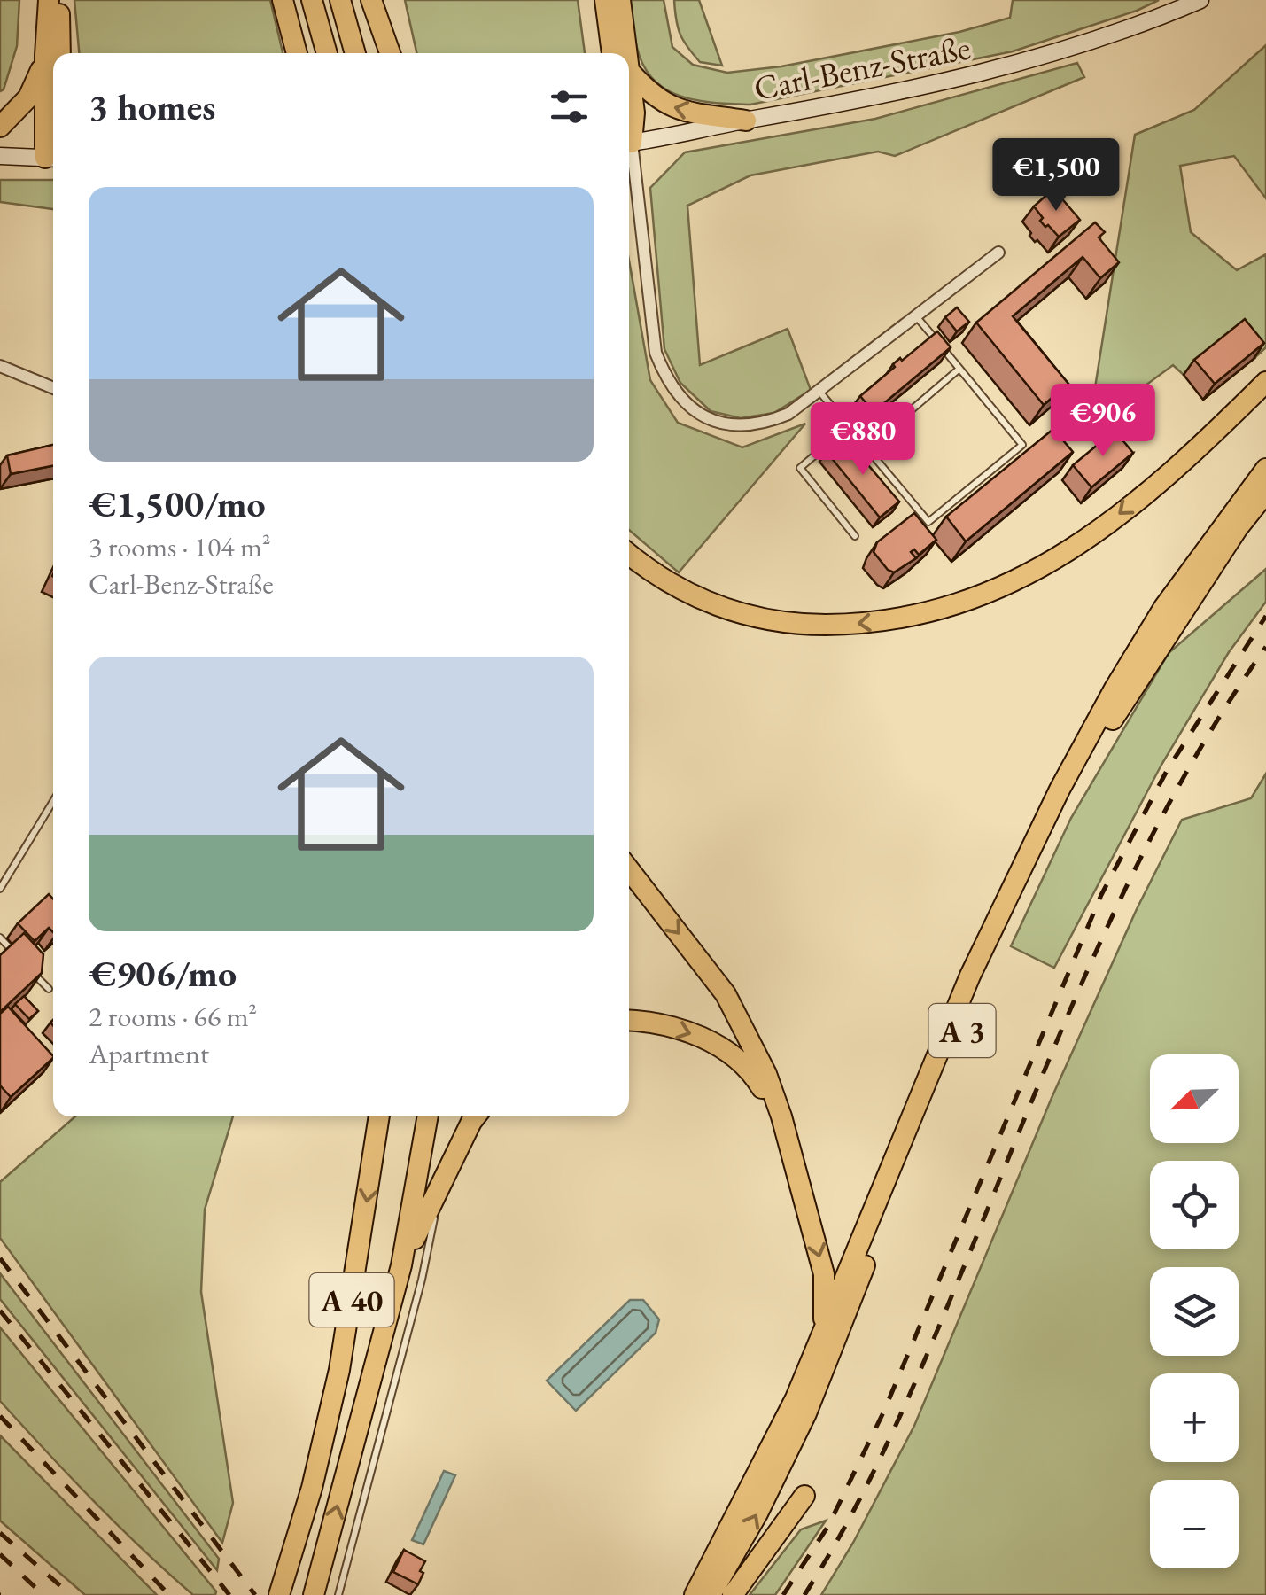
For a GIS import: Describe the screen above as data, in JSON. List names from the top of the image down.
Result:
{
  "streets": {
    "highway": ["A 3", "A 40"],
    "main road": ["Carl-Benz-Straße"]
  },
  "north": "bottom left",
  "page": {
    "heading": "3 homes",
    "price": ["€1,500", "€906", "€880"],
    "list": [
      {
        "name": "€1,500/mo",
        "note": "3 rooms · 104 m² · Carl-Benz-Straße"
      },
      {
        "name": "€906/mo",
        "note": "2 rooms · 66 m² · Apartment"
      }
    ],
    "map_buttons": ["+", "−"]
  }
}
